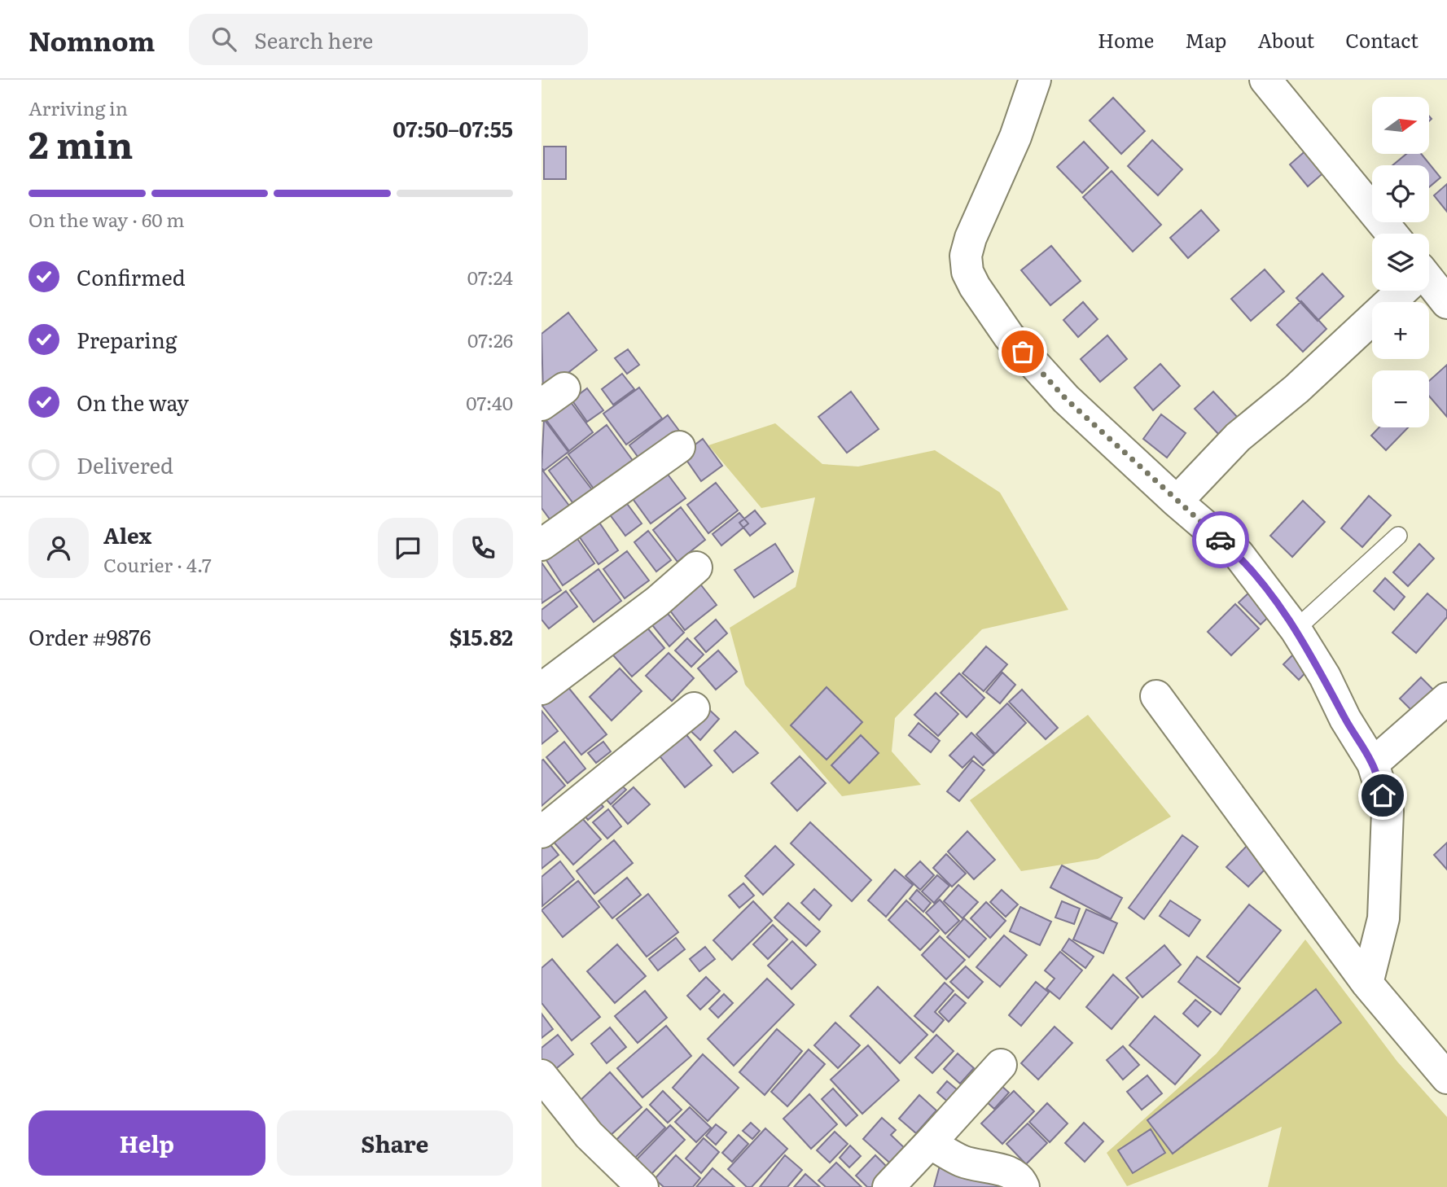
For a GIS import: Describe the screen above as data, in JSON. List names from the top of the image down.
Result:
{
  "north": "right",
  "page": {
    "header": "Nomnom",
    "search": "Search here",
    "nav": [
      "Home",
      "Map",
      "About",
      "Contact"
    ],
    "heading": ["2 min", "Arriving in", "07:50–07:55"],
    "panel": [
      "Alex",
      "Courier · 4.7",
      "Order #9876",
      "$15.82"
    ],
    "map_buttons": ["+", "−"],
    "bar": "On the way · 60 m",
    "list": [
      ["Confirmed", "07:24"],
      ["Preparing", "07:26"],
      ["On the way", "07:40"],
      "Delivered"
    ],
    "buttons": ["Help", "Share"]
  }
}
